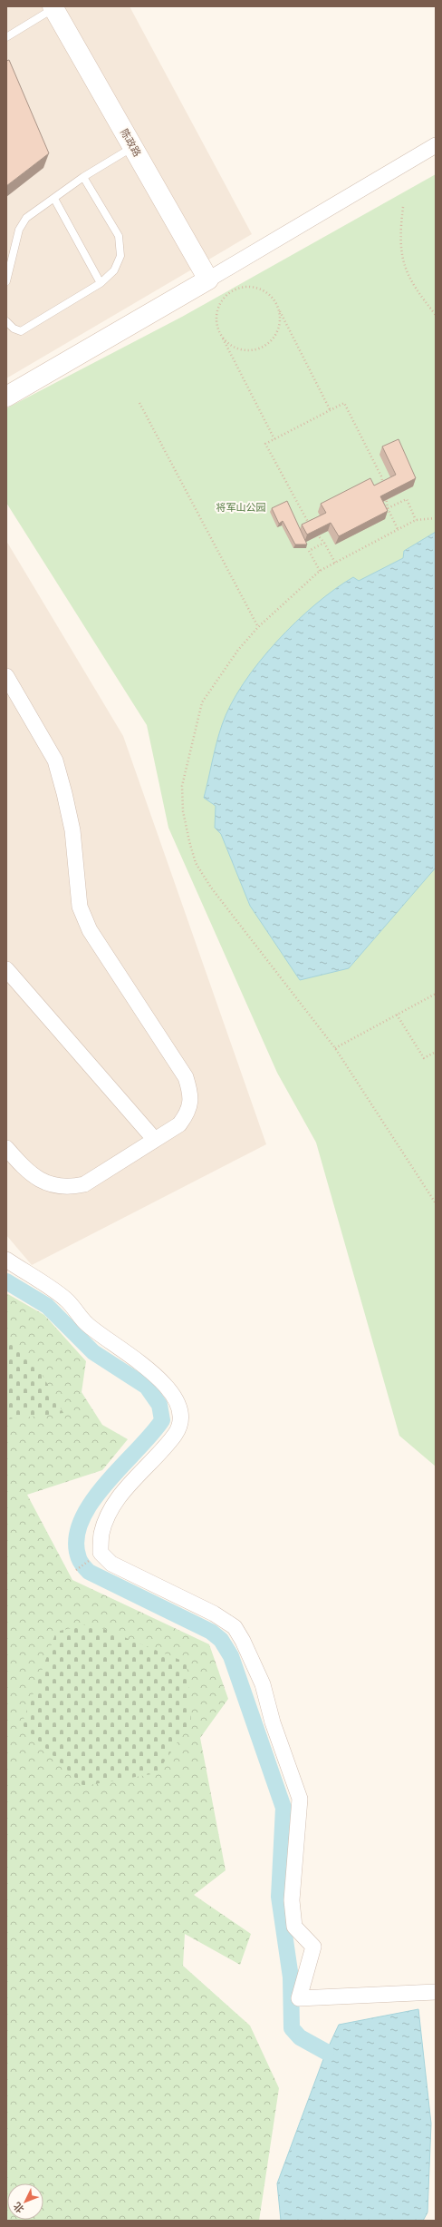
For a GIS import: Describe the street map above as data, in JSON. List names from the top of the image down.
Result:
{
  "streets": {
    "street": ["陈政路"]
  },
  "parks": ["将军山公园"],
  "north": "bottom left"
}
